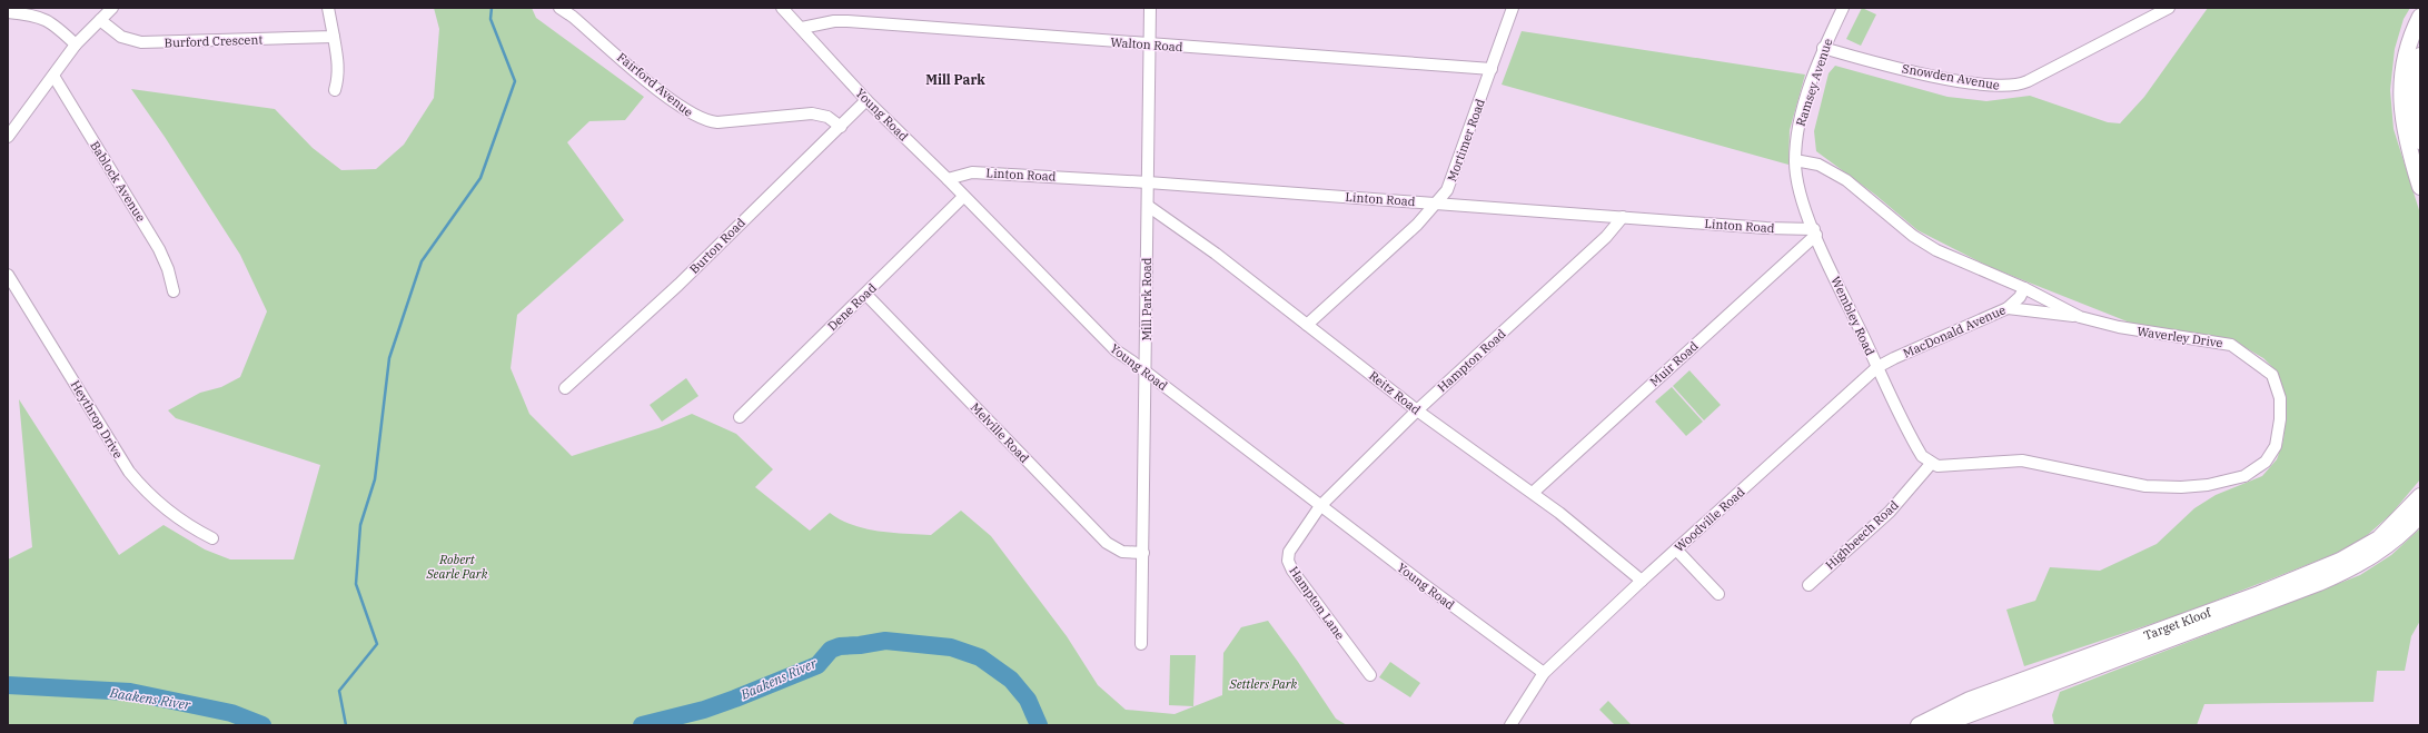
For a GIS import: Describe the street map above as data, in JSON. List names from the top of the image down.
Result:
{
  "streets": {
    "main road": ["Target Kloof"],
    "street": [
      "Burford Crescent",
      "Walton Road",
      "Snowden Avenue",
      "Ramsey Avenue",
      "Fairford Avenue",
      "Young Road",
      "Mortimer Road",
      "Linton Road",
      "Bablock Avenue",
      "Burton Road",
      "Mill Park Road",
      "Dene Road",
      "Wembley Road",
      "MacDonald Avenue",
      "Waverley Drive",
      "Hampton Road",
      "Muir Road",
      "Reitz Road",
      "Heythrop Drive",
      "Melville Road",
      "Woodville Road",
      "Highbeech Road",
      "Hampton Lane"
    ]
  },
  "crossings": [
    ["Walton Road", "Young Road"],
    ["Walton Road", "Mortimer Road"],
    ["Walton Road", "Mill Park Road"],
    ["Snowden Avenue", "Ramsey Avenue"],
    ["Ramsey Avenue", "Wembley Road"],
    ["Ramsey Avenue", "Waverley Drive"],
    ["Fairford Avenue", "Burton Road"],
    ["Young Road", "Linton Road"],
    ["Young Road", "Burton Road"],
    ["Young Road", "Mill Park Road"],
    ["Young Road", "Dene Road"],
    ["Young Road", "Hampton Road"],
    ["Young Road", "Woodville Road"],
    ["Young Road", "Hampton Lane"],
    ["Mortimer Road", "Linton Road"],
    ["Mortimer Road", "Reitz Road"],
    ["Linton Road", "Mill Park Road"],
    ["Linton Road", "Wembley Road"],
    ["Linton Road", "Hampton Road"],
    ["Linton Road", "Muir Road"],
    ["Mill Park Road", "Reitz Road"],
    ["Mill Park Road", "Melville Road"],
    ["Dene Road", "Melville Road"],
    ["Wembley Road", "MacDonald Avenue"],
    ["Wembley Road", "Waverley Drive"],
    ["Wembley Road", "Muir Road"],
    ["Wembley Road", "Woodville Road"],
    ["Wembley Road", "Highbeech Road"],
    ["MacDonald Avenue", "Waverley Drive"],
    ["MacDonald Avenue", "Woodville Road"],
    ["Waverley Drive", "Highbeech Road"],
    ["Hampton Road", "Reitz Road"],
    ["Hampton Road", "Hampton Lane"],
    ["Muir Road", "Reitz Road"],
    ["Reitz Road", "Woodville Road"]
  ],
  "districts": ["Mill Park"],
  "water": ["Baakens River"],
  "parks": ["Robert Searle Park", "Settlers Park"]
}
